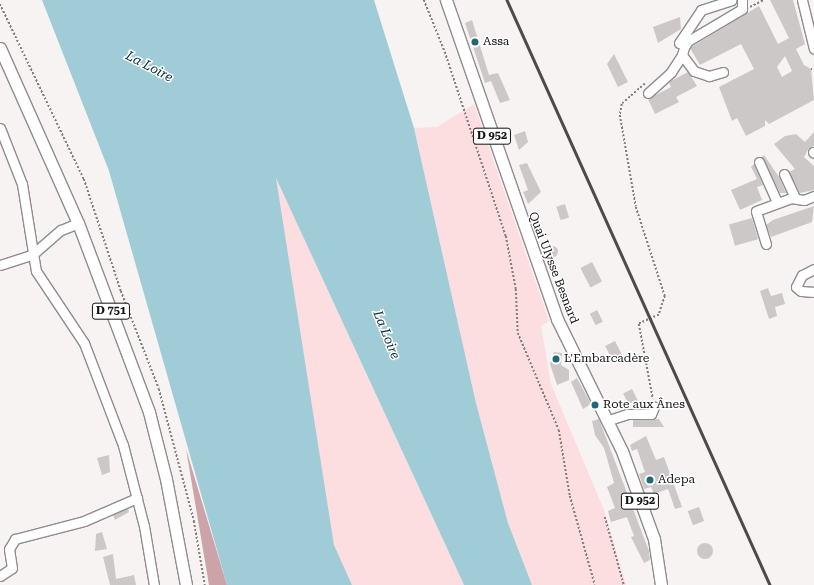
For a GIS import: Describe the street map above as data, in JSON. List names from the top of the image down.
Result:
{
  "streets": {
    "main road": ["D 952", "Quai Ulysse Besnard", "D 751"]
  },
  "water": ["La Loire"],
  "places": [
    "Assa",
    "L'Embarcadère",
    "Rote aux Ânes",
    "Adepa"
  ]
}
